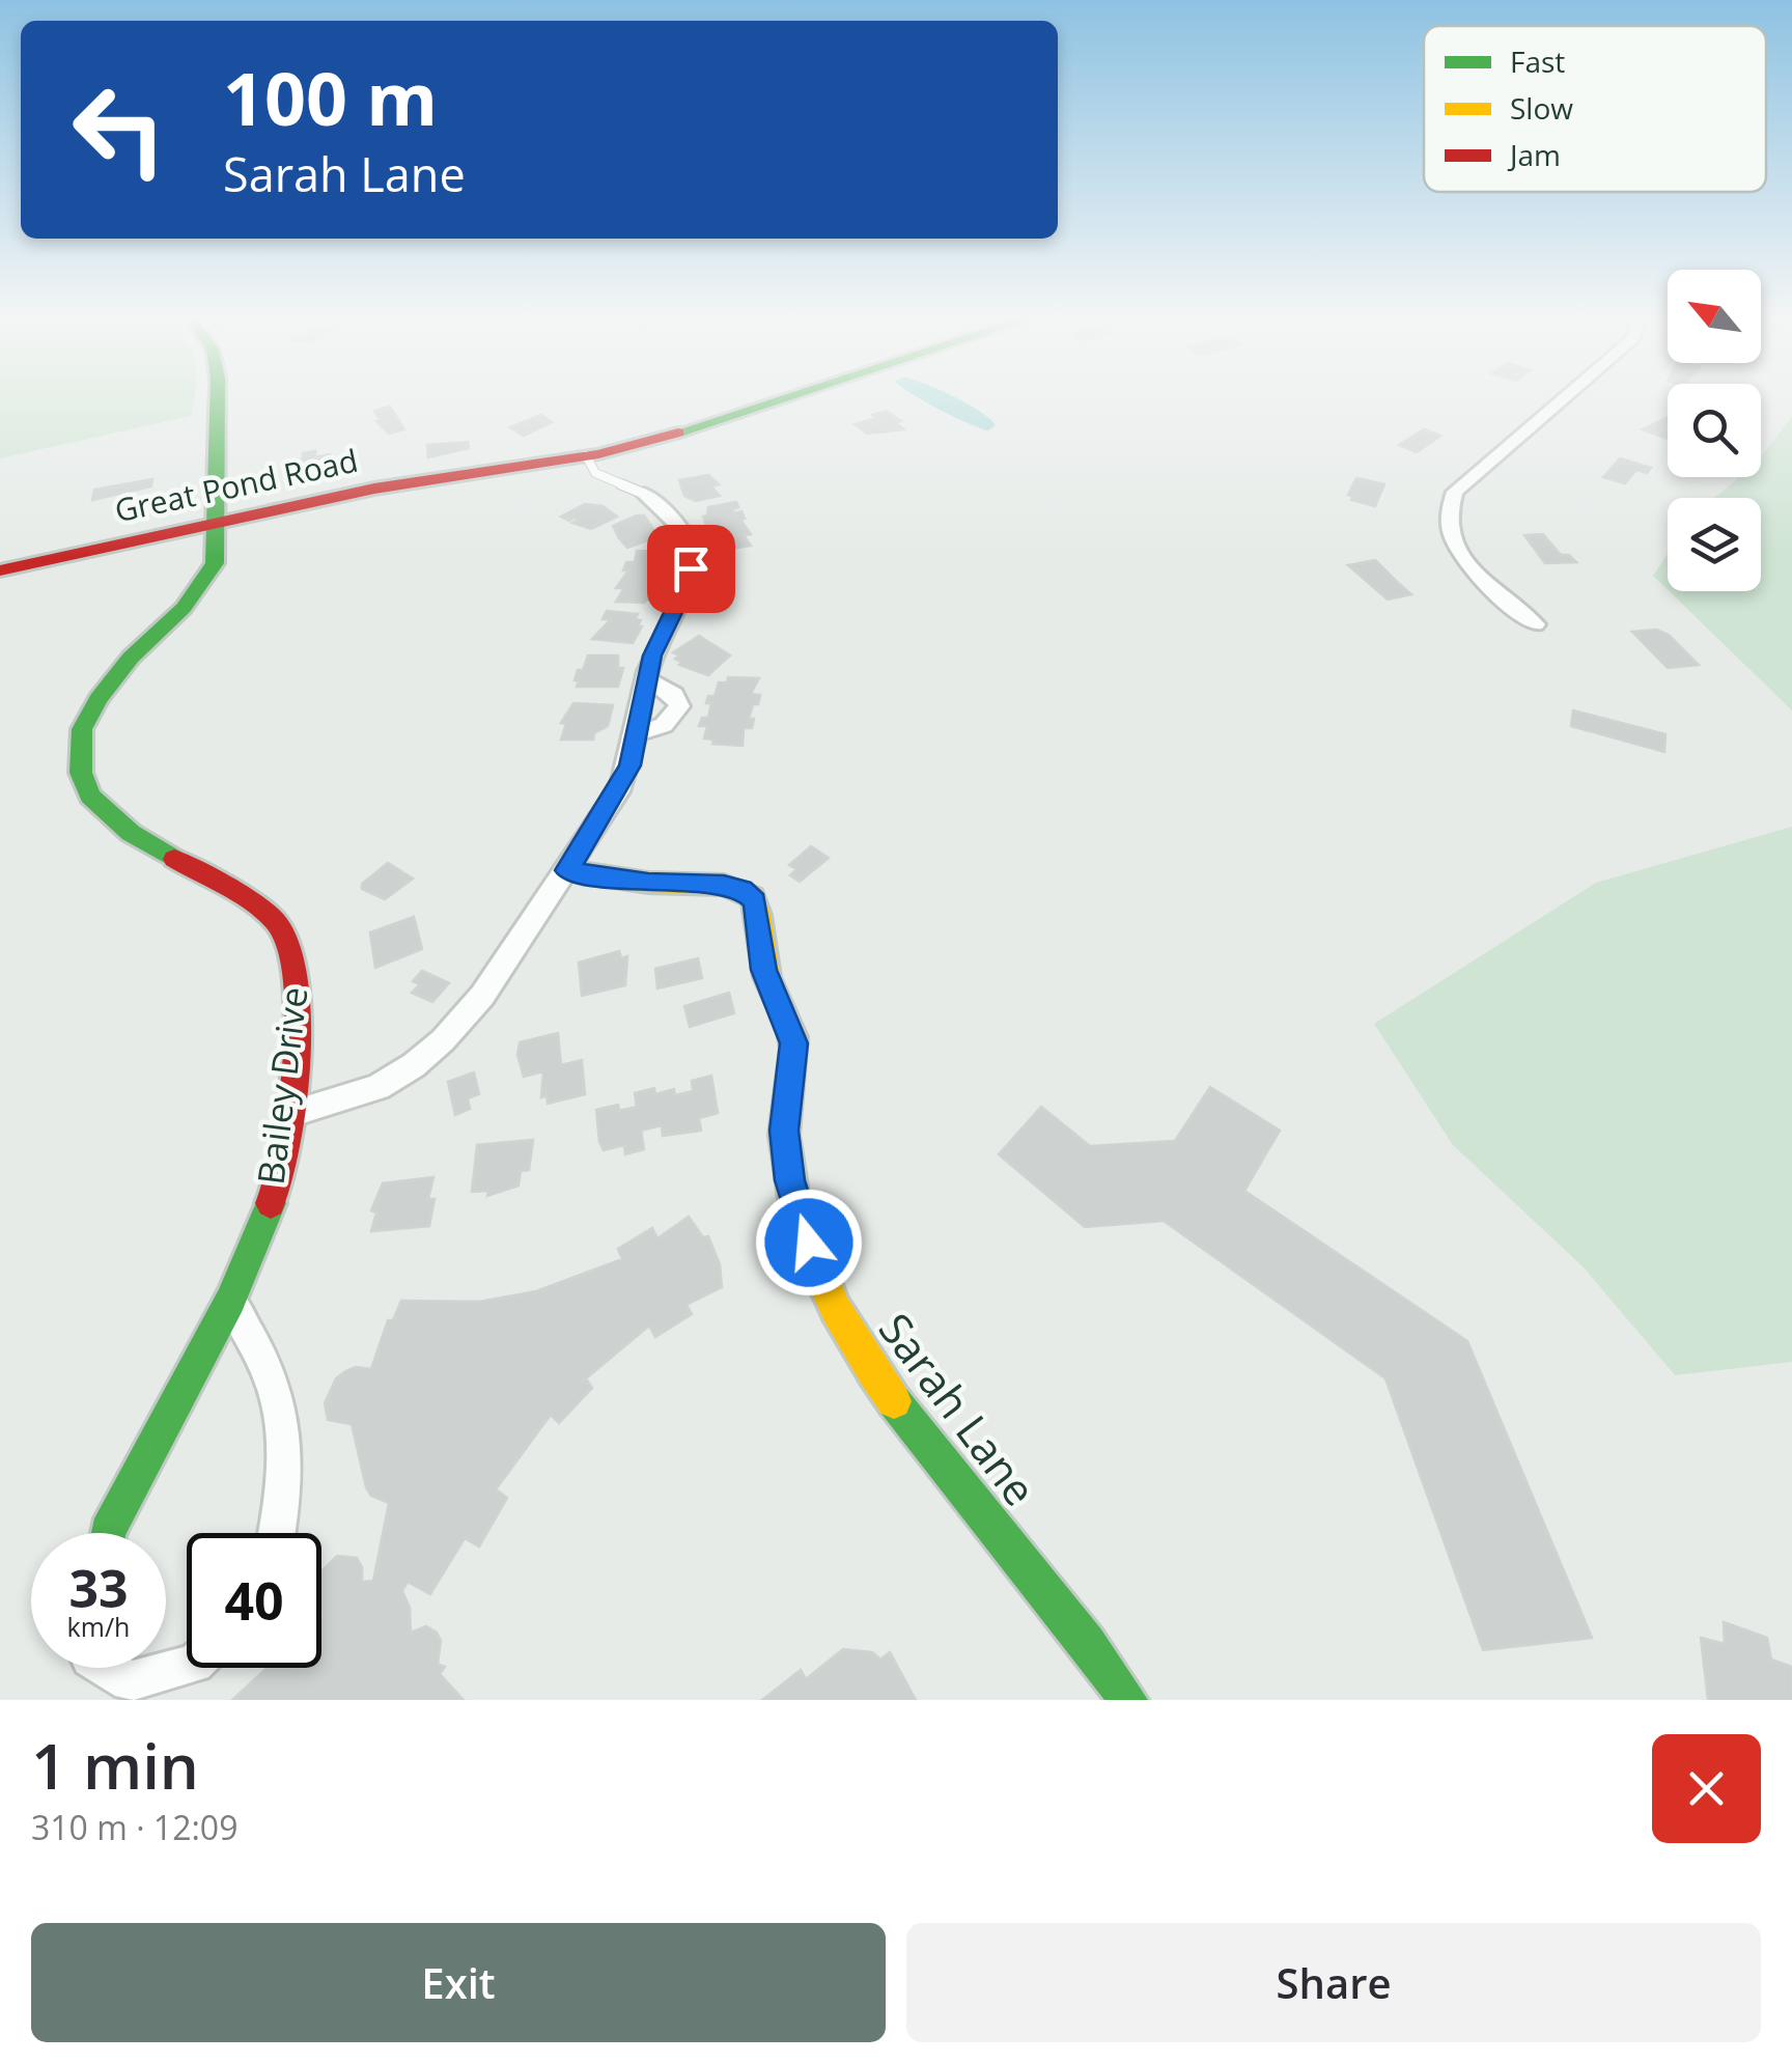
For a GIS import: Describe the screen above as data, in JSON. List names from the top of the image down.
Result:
{
  "streets": {
    "street": ["Great Pond Road", "Bailey Drive", "Sarah Lane"]
  },
  "crossings": [
    ["Great Pond Road", "Bailey Drive"]
  ],
  "legend": ["Fast", "Slow", "Jam"],
  "north": "top left",
  "page": {
    "turn": ["100 m", "Sarah Lane"],
    "speed": "33 km/h",
    "limit": "40",
    "heading": ["1 min", "310 m · 12:09"],
    "buttons": ["Exit", "Share"]
  }
}
